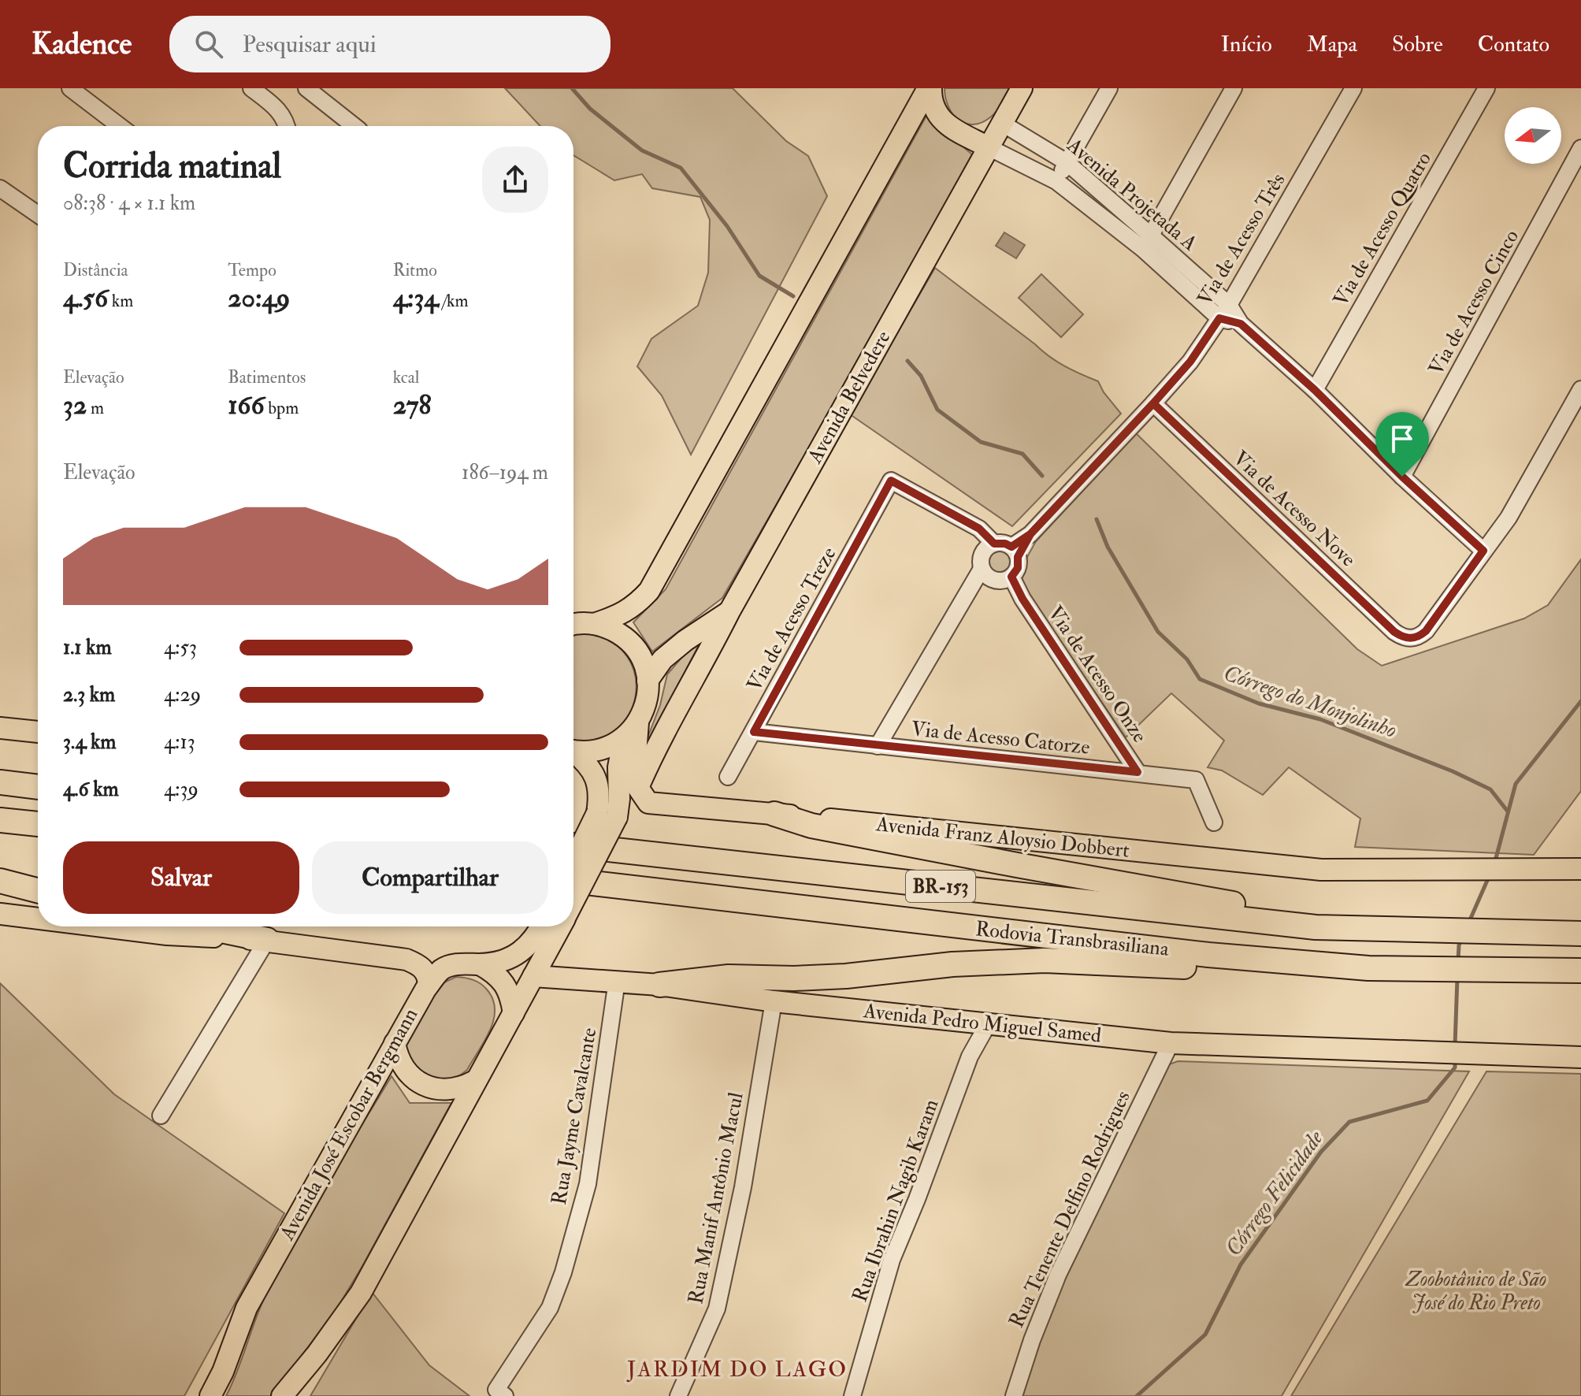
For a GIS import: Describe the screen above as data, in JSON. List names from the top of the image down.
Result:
{
  "streets": {
    "highway": ["BR-153", "Rodovia Transbrasiliana"],
    "main road": [
      "Avenida Belvedere",
      "Avenida Franz Aloysio Dobbert",
      "Avenida Pedro Miguel Samed",
      "Avenida José Escobar Bergmann"
    ],
    "street": [
      "Avenida Projetada A",
      "Via de Acesso Quatro",
      "Via de Acesso Três",
      "Via de Acesso Cinco",
      "Via de Acesso Nove",
      "Via de Acesso Treze",
      "Via de Acesso Onze",
      "Via de Acesso Catorze",
      "Rua Jayme Cavalcante",
      "Rua Manif Antônio Macul",
      "Rua Ibrahin Nagib Karam",
      "Rua Tenente Delfino Rodrigues"
    ]
  },
  "crossings": [
    ["Avenida Projetada A", "Via de Acesso Quatro"],
    ["Avenida Projetada A", "Via de Acesso Três"],
    ["Avenida Projetada A", "Via de Acesso Cinco"],
    ["Avenida Projetada A", "Avenida Belvedere"],
    ["Avenida Projetada A", "Via de Acesso Nove"],
    ["Via de Acesso Três", "Via de Acesso Nove"],
    ["Via de Acesso Três", "Via de Acesso Treze"],
    ["Via de Acesso Três", "Via de Acesso Onze"],
    ["Via de Acesso Treze", "Via de Acesso Onze"],
    ["Via de Acesso Treze", "Via de Acesso Catorze"],
    ["Via de Acesso Onze", "Via de Acesso Catorze"],
    ["Avenida Pedro Miguel Samed", "Rua Jayme Cavalcante"],
    ["Avenida Pedro Miguel Samed", "Rua Manif Antônio Macul"],
    ["Avenida Pedro Miguel Samed", "Rua Ibrahin Nagib Karam"],
    ["Avenida Pedro Miguel Samed", "Rua Tenente Delfino Rodrigues"]
  ],
  "districts": ["JARDIM DO LAGO"],
  "water": ["Córrego do Monjolinho", "Córrego Felicidade"],
  "parks": ["Zoobotânico de São José do Rio Preto"],
  "north": "left",
  "page": {
    "header": "Kadence",
    "search": "Pesquisar aqui",
    "nav": [
      "Início",
      "Mapa",
      "Sobre",
      "Contato"
    ],
    "heading": ["Corrida matinal", "08:38 · 4 × 1.1 km"],
    "stats": [
      ["Distância", "4.56 km"],
      ["Tempo", "20:49"],
      ["Ritmo", "4:34 /km"],
      ["Elevação", "32 m"],
      ["Batimentos", "166 bpm"],
      ["kcal", "278"]
    ],
    "chart": ["Elevação", "186–194 m"],
    "list": [
      {
        "name": "1.1 km",
        "note": "4:53"
      },
      {
        "name": "2.3 km",
        "note": "4:29"
      },
      {
        "name": "3.4 km",
        "note": "4:13"
      },
      {
        "name": "4.6 km",
        "note": "4:39"
      }
    ],
    "buttons": ["Salvar", "Compartilhar"]
  }
}
